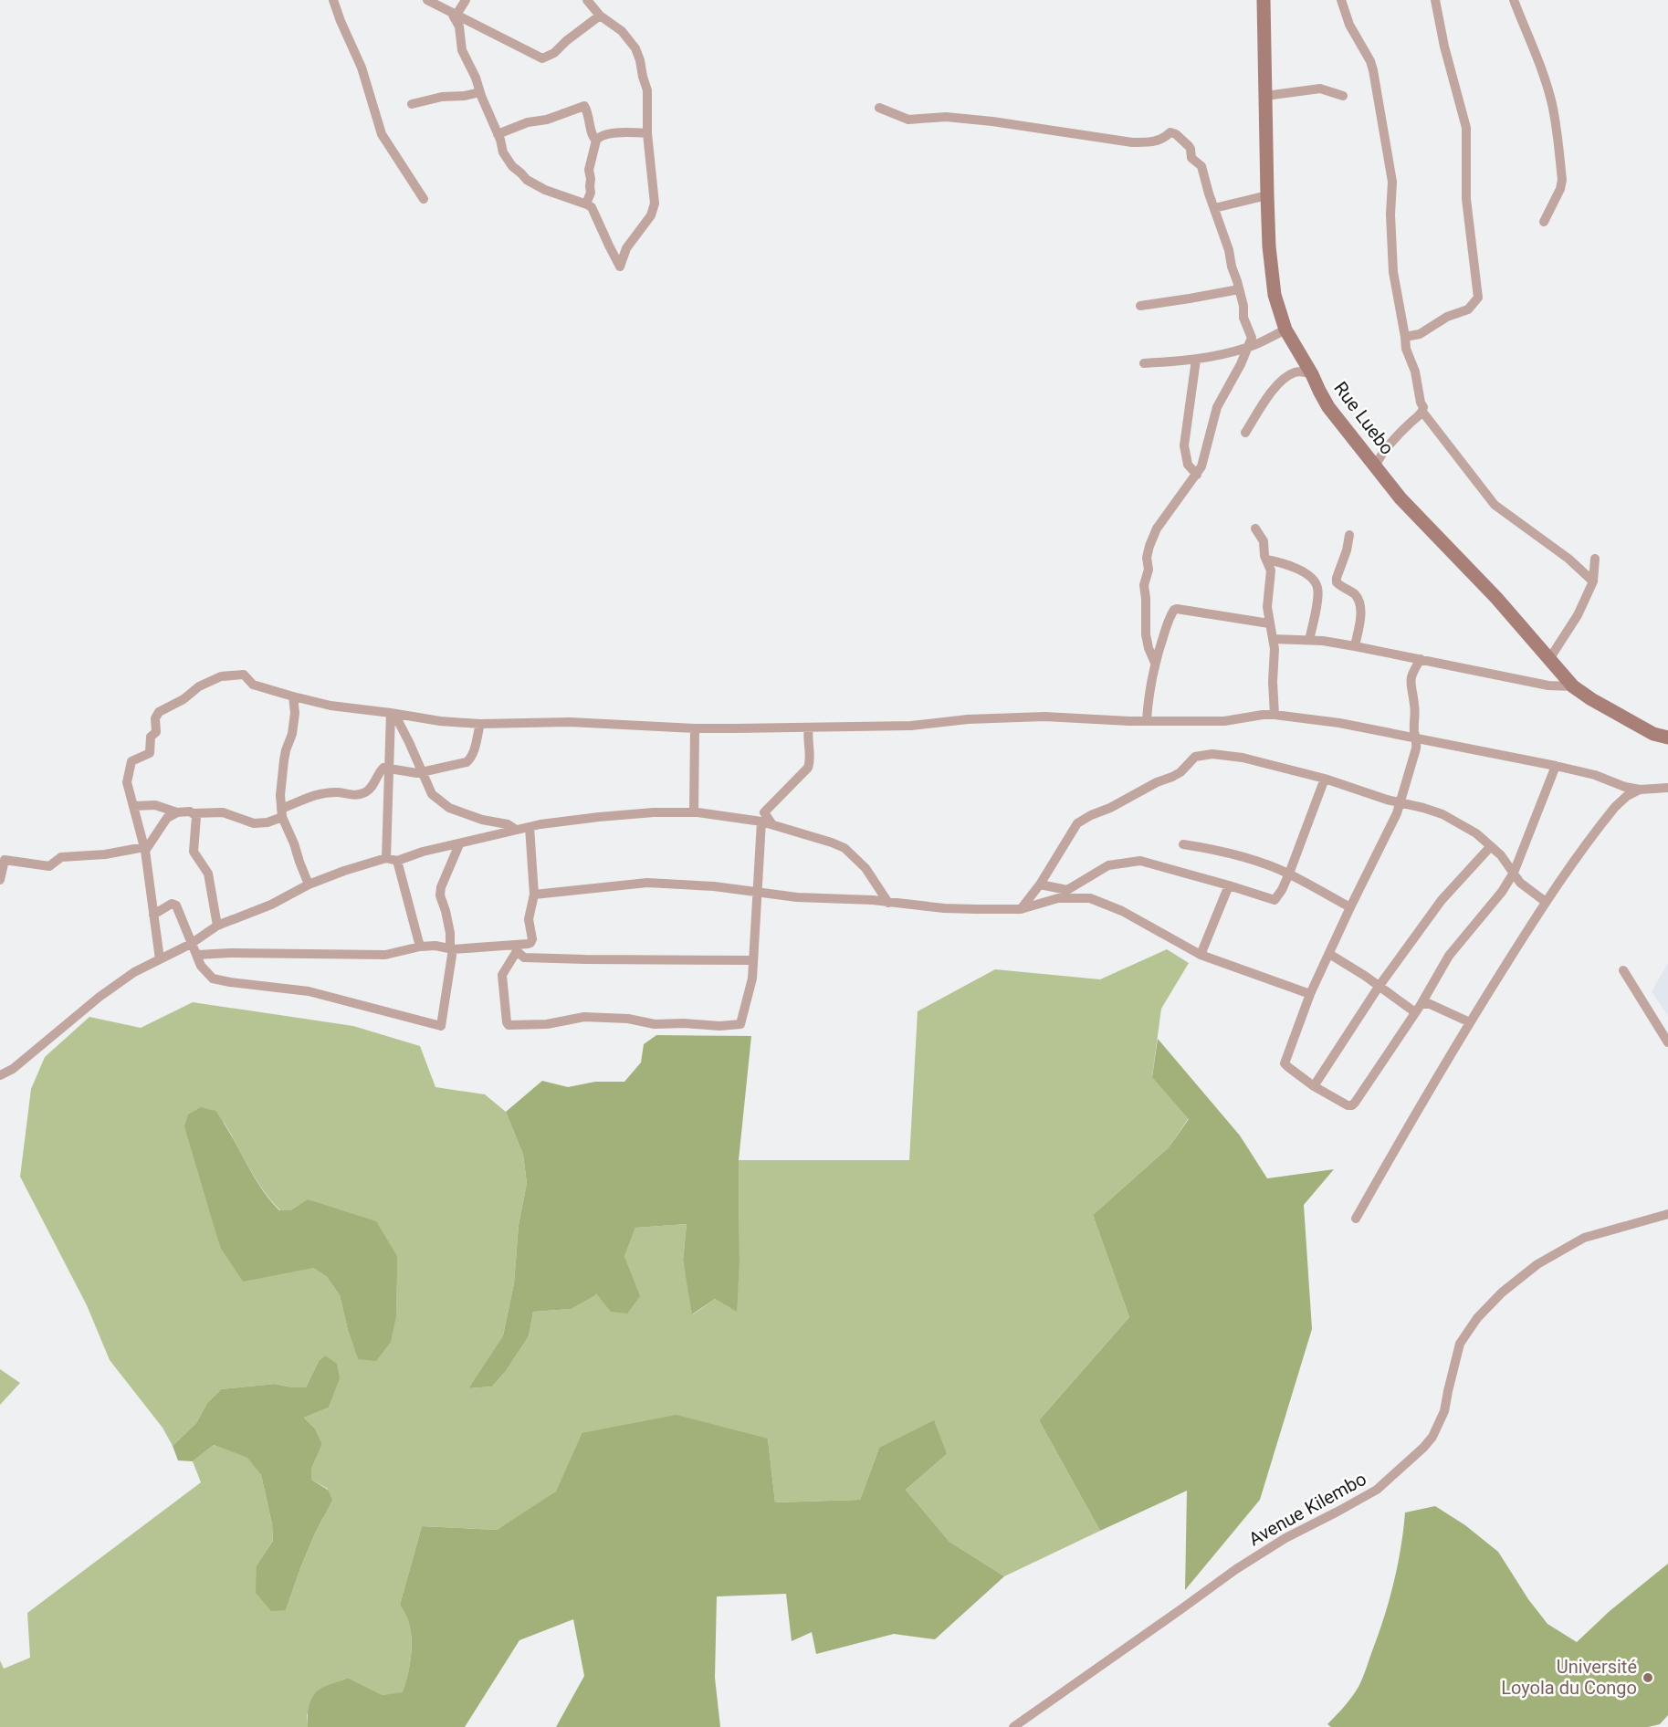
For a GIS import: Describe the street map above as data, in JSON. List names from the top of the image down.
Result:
{
  "streets": {
    "street": ["Rue Luebo", "Avenue Kilembo"]
  },
  "places": ["Université Loyola du Congo"]
}
